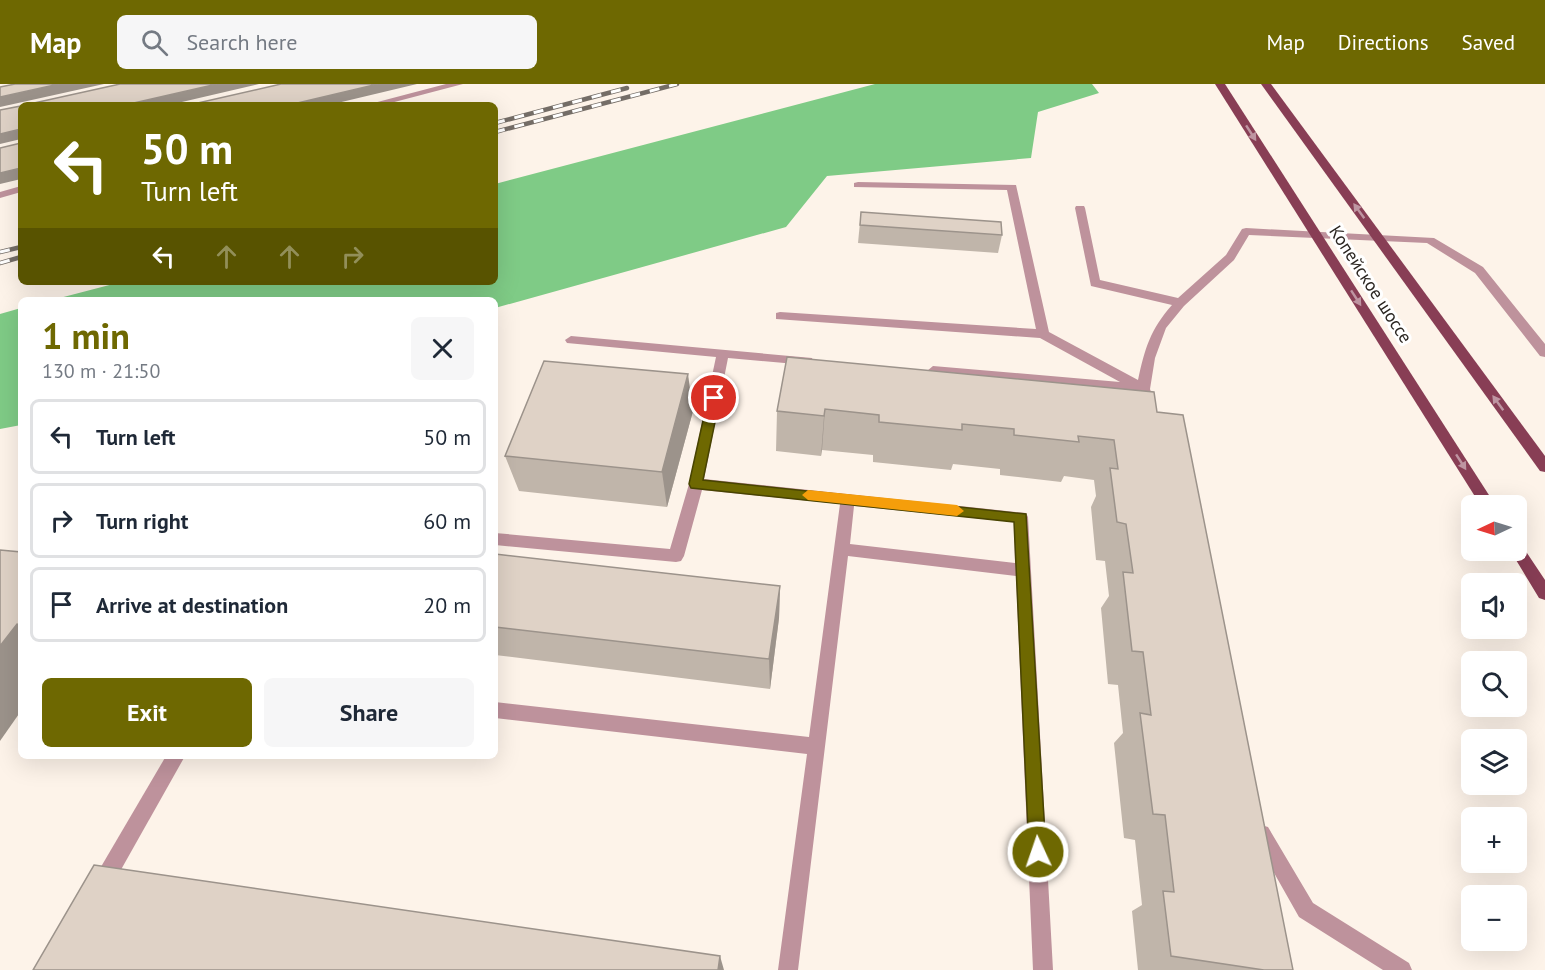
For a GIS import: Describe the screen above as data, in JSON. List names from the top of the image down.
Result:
{
  "streets": {
    "main road": ["Копейское шоссе"]
  },
  "north": "left",
  "page": {
    "header": "Map",
    "search": "Search here",
    "nav": ["Map", "Directions", "Saved"],
    "turn": ["50 m", "Turn left"],
    "heading": ["1 min", "130 m · 21:50"],
    "list": [
      {
        "name": "Turn left",
        "value": "50 m"
      },
      {
        "name": "Turn right",
        "value": "60 m"
      },
      {
        "name": "Arrive at destination",
        "value": "20 m"
      }
    ],
    "map_buttons": ["+", "−"],
    "buttons": ["Exit", "Share"]
  }
}
